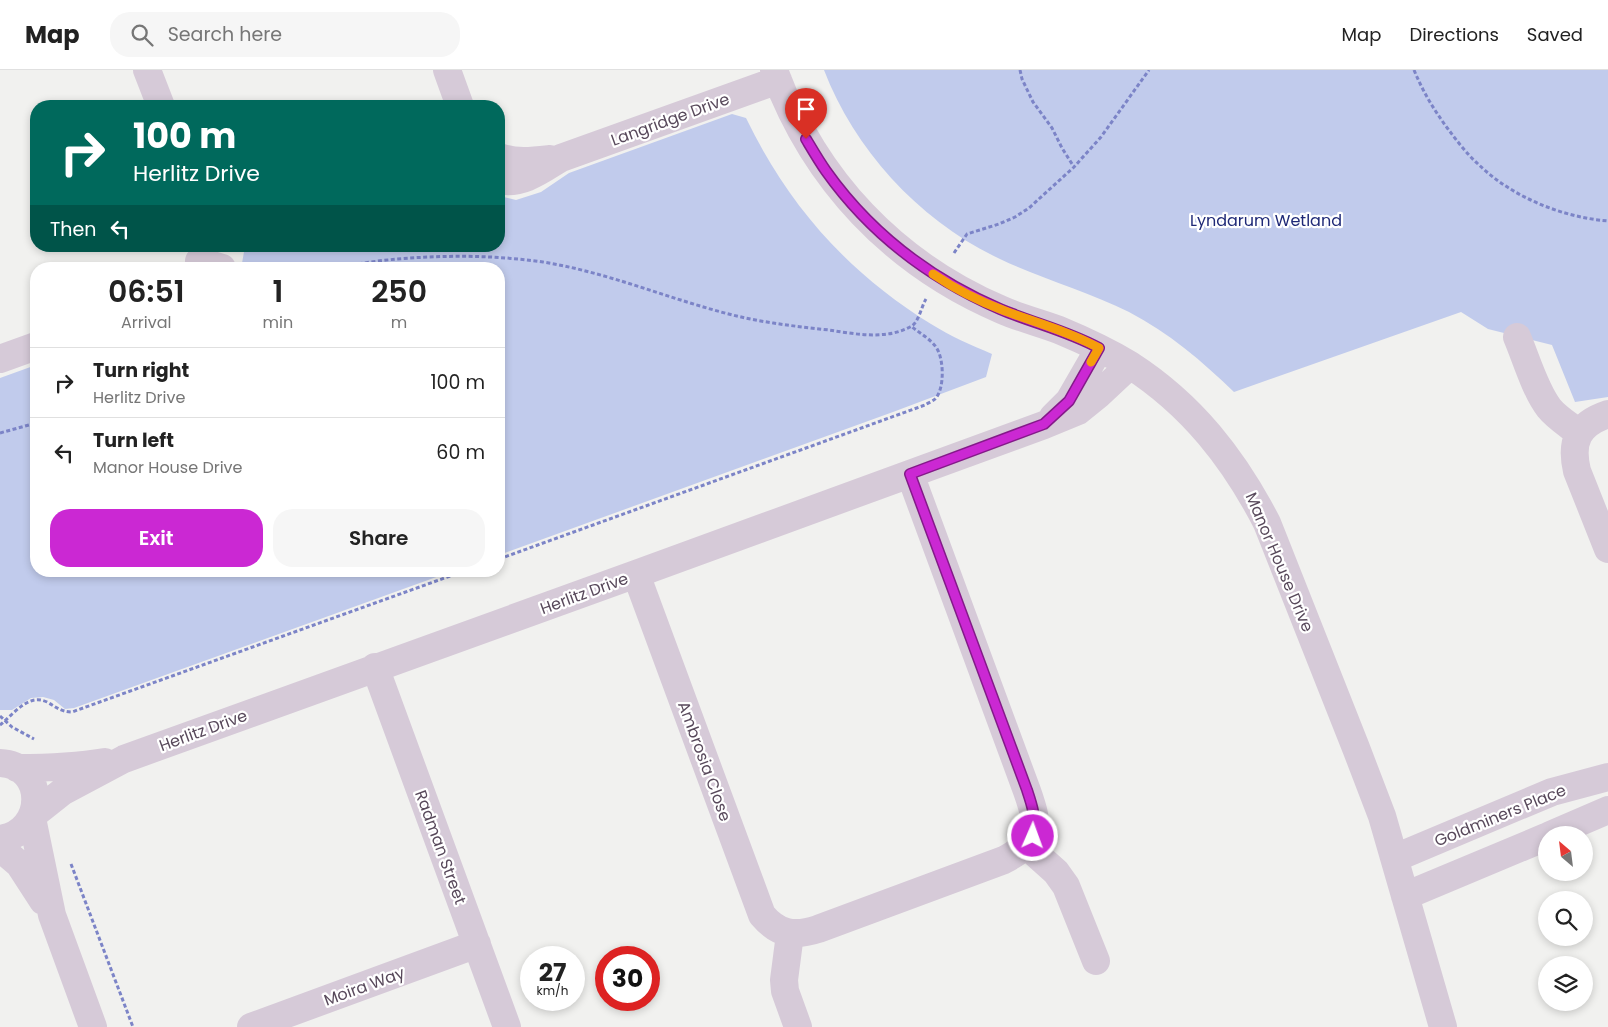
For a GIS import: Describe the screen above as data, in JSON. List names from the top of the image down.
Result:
{
  "streets": {
    "street": [
      "Langridge Drive",
      "Manor House Drive",
      "Herlitz Drive",
      "Ambrosia Close",
      "Goldminers Place",
      "Radman Street",
      "Moira Way"
    ]
  },
  "crossings": [
    ["Langridge Drive", "Manor House Drive"],
    ["Manor House Drive", "Herlitz Drive"],
    ["Manor House Drive", "Goldminers Place"],
    ["Herlitz Drive", "Ambrosia Close"],
    ["Herlitz Drive", "Radman Street"],
    ["Radman Street", "Moira Way"]
  ],
  "parks": ["Lyndarum Wetland"],
  "north": "top left",
  "page": {
    "header": "Map",
    "search": "Search here",
    "nav": ["Map", "Directions", "Saved"],
    "turn": ["100 m", "Herlitz Drive"],
    "then": "Then",
    "eta": [
      "06:51",
      "Arrival",
      "1",
      "min",
      "250",
      "m"
    ],
    "list": [
      {
        "name": "Turn right",
        "note": "Herlitz Drive",
        "value": "100 m"
      },
      {
        "name": "Turn left",
        "note": "Manor House Drive",
        "value": "60 m"
      }
    ],
    "buttons": ["Exit", "Share"],
    "speed": "27 km/h",
    "limit": "30"
  }
}
